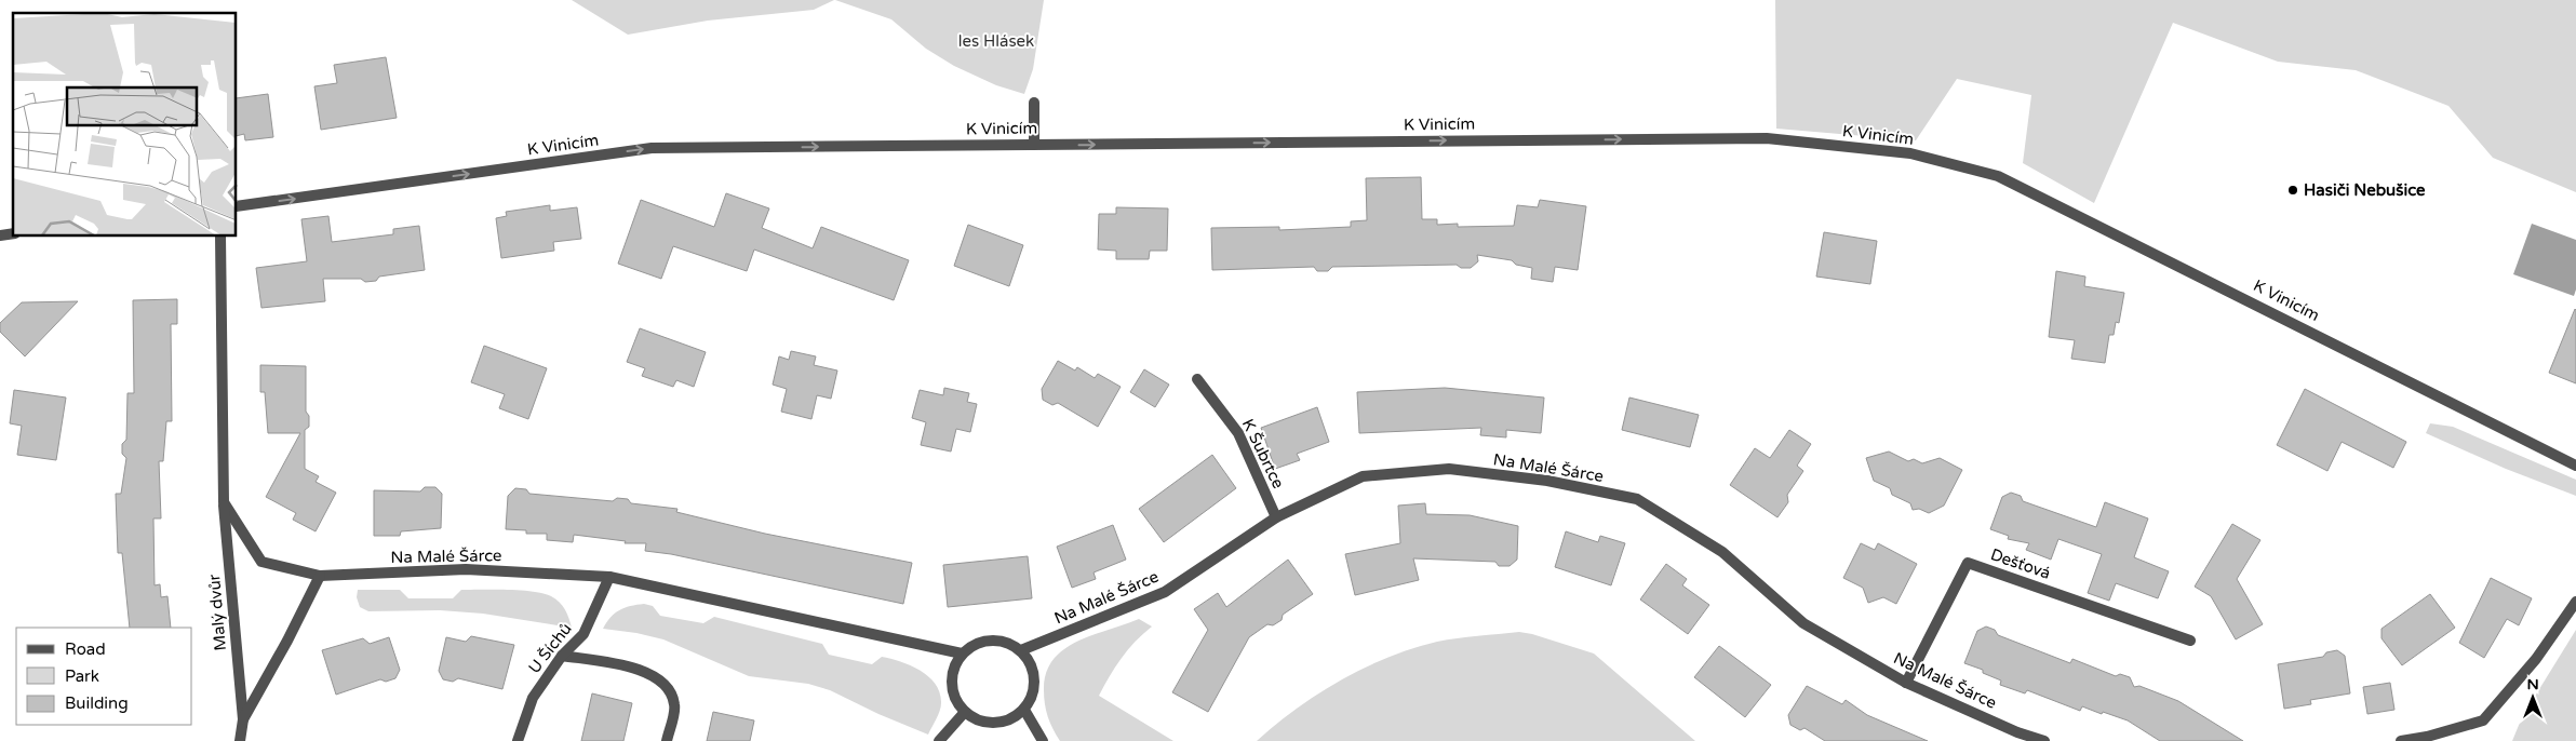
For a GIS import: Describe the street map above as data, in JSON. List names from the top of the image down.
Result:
{
  "streets": {
    "street": [
      "K Vinicím",
      "K Šubrtce",
      "Na Malé Šárce",
      "Dešťová",
      "Malý dvůr",
      "U Šíchů"
    ]
  },
  "crossings": [
    ["K Šubrtce", "Na Malé Šárce"],
    ["Na Malé Šárce", "Dešťová"],
    ["Na Malé Šárce", "Malý dvůr"],
    ["Na Malé Šárce", "U Šíchů"]
  ],
  "one_way": ["K Vinicím"],
  "parks": ["les Hlásek"],
  "places": ["Hasiči Nebušice"],
  "legend": ["Road", "Park", "Building"],
  "north": "top"
}
